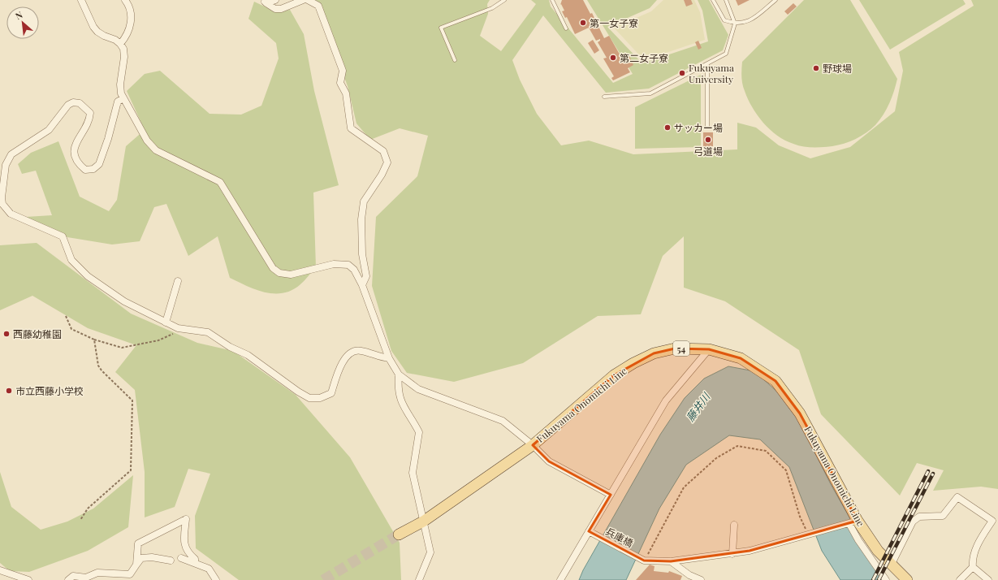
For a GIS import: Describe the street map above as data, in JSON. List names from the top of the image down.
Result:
{
  "streets": {
    "main road": ["54", "Fukuyama Onomichi Line"],
    "street": ["兵庫橋"]
  },
  "water": ["藤井川"],
  "places": [
    "第一女子寮",
    "第二女子寮",
    "野球場",
    "Fukuyama University",
    "サッカー場",
    "弓道場",
    "西藤幼稚園",
    "市立西藤小学校"
  ],
  "north": "top left"
}
